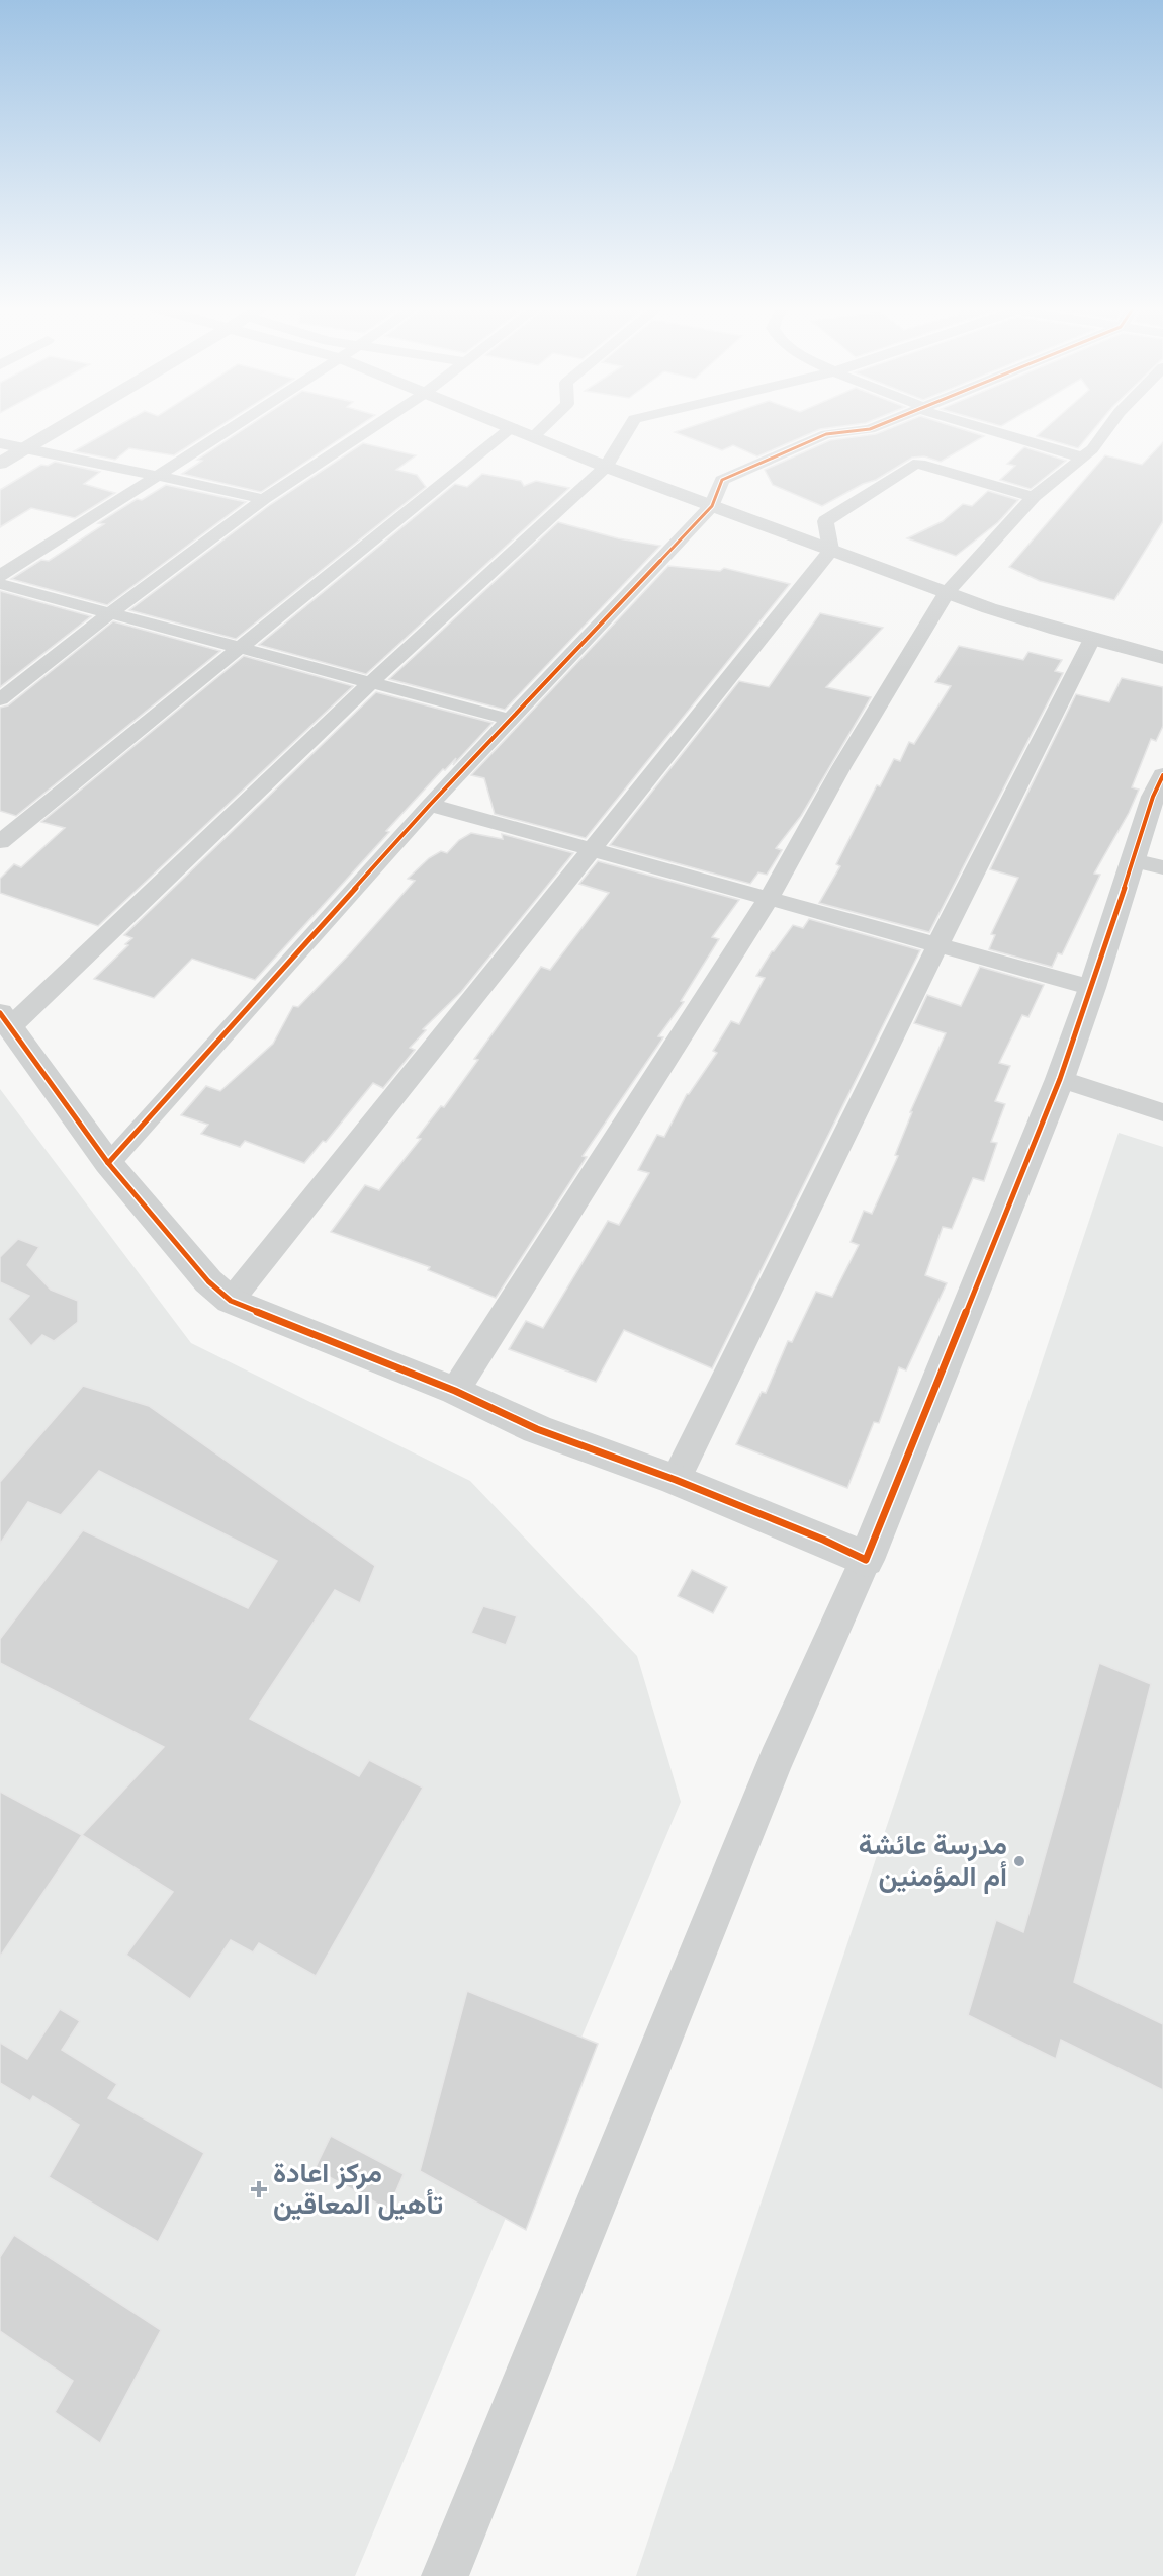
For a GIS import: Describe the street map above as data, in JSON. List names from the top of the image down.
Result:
{
  "places": {
    "other": ["مدرسة عائشة أم المؤمنين"],
    "health": ["مركز اعادة تأهيل المعاقين"]
  }
}
